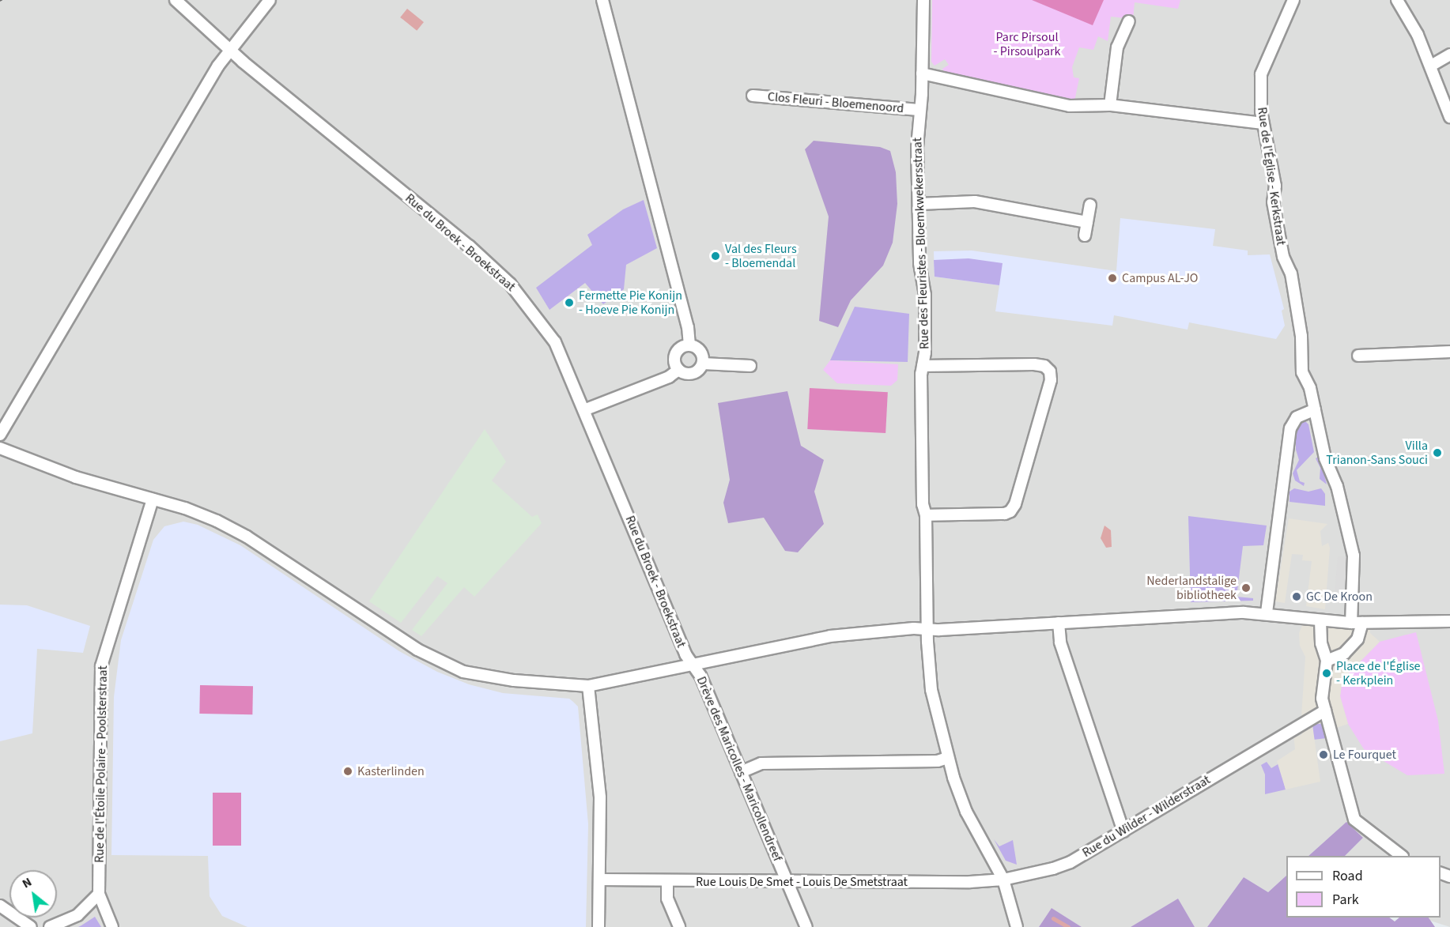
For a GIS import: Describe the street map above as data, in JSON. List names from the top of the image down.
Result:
{
  "streets": {
    "street": [
      "Clos Fleuri - Bloemenoord",
      "Rue de l'Église - Kerkstraat",
      "Rue du Broek - Broekstraat",
      "Rue des Fleuristes - Bloemkwekersstraat",
      "Rue de l'Étoile Polaire - Poolsterstraat",
      "Drève des Maricolles - Maricollendreef",
      "Rue du Wilder - Wilderstraat",
      "Rue Louis De Smet - Louis De Smetstraat"
    ]
  },
  "crossings": [
    ["Clos Fleuri - Bloemenoord", "Rue des Fleuristes - Bloemkwekersstraat"],
    ["Rue du Broek - Broekstraat", "Drève des Maricolles - Maricollendreef"],
    ["Rue des Fleuristes - Bloemkwekersstraat", "Rue du Wilder - Wilderstraat"],
    ["Rue des Fleuristes - Bloemkwekersstraat", "Rue Louis De Smet - Louis De Smetstraat"],
    ["Drève des Maricolles - Maricollendreef", "Rue Louis De Smet - Louis De Smetstraat"],
    ["Rue du Wilder - Wilderstraat", "Rue Louis De Smet - Louis De Smetstraat"]
  ],
  "parks": ["Parc Pirsoul - Pirsoulpark"],
  "places": [
    "Val des Fleurs - Bloemendal",
    "Campus AL-JO",
    "Fermette Pie Konijn - Hoeve Pie Konijn",
    "Villa Trianon-Sans Souci",
    "Nederlandstalige bibliotheek",
    "GC De Kroon",
    "Place de l'Église - Kerkplein",
    "Le Fourquet",
    "Kasterlinden"
  ],
  "legend": ["Road", "Park"],
  "north": "top left"
}
